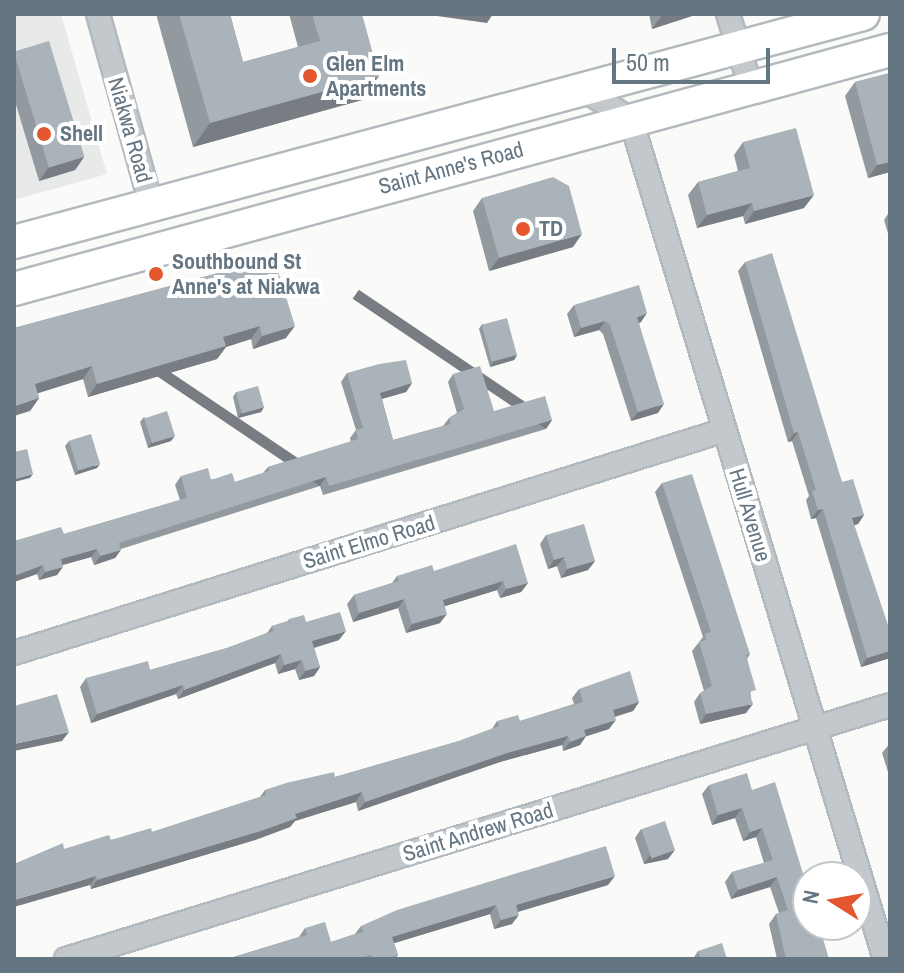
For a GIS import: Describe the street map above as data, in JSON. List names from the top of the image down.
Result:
{
  "streets": {
    "main road": ["Niakwa Road", "Saint Anne's Road"],
    "street": ["Hull Avenue", "Saint Elmo Road", "Saint Andrew Road"]
  },
  "crossings": [
    ["Niakwa Road", "Saint Anne's Road"],
    ["Saint Anne's Road", "Hull Avenue"],
    ["Hull Avenue", "Saint Elmo Road"],
    ["Hull Avenue", "Saint Andrew Road"]
  ],
  "places": [
    "Glen Elm Apartments",
    "Shell",
    "TD",
    "Southbound St Anne's at Niakwa"
  ],
  "scale_bar": "50 m",
  "north": "left"
}
